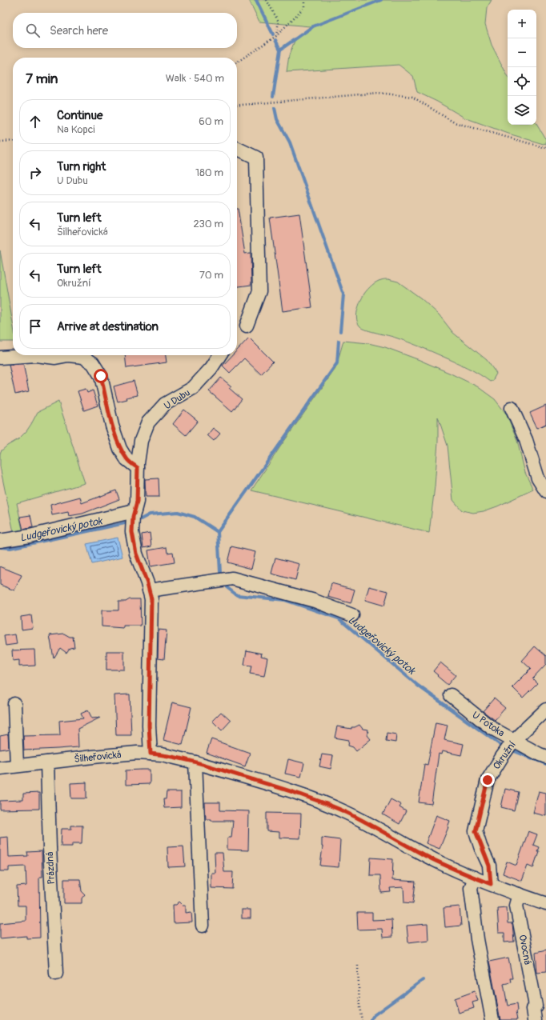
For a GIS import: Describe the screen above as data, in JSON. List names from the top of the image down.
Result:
{
  "streets": {
    "street": [
      "U Dubu",
      "U Potoka",
      "Okružní",
      "Šilheřovická",
      "Prázdná",
      "Ovocná"
    ]
  },
  "crossings": [
    ["U Dubu", "Šilheřovická"],
    ["U Potoka", "Okružní"],
    ["Okružní", "Šilheřovická"],
    ["Šilheřovická", "Prázdná"],
    ["Šilheřovická", "Ovocná"]
  ],
  "water": ["Ludgeřovický potok"],
  "page": {
    "map_buttons": ["+", "−"],
    "search": "Search here",
    "heading": ["7 min", "Walk · 540 m"],
    "list": [
      ["Continue", "Na Kopci", "60 m"],
      ["Turn right", "U Dubu", "180 m"],
      ["Turn left", "Šilheřovická", "230 m"],
      ["Turn left", "Okružní", "70 m"],
      "Arrive at destination"
    ]
  }
}
